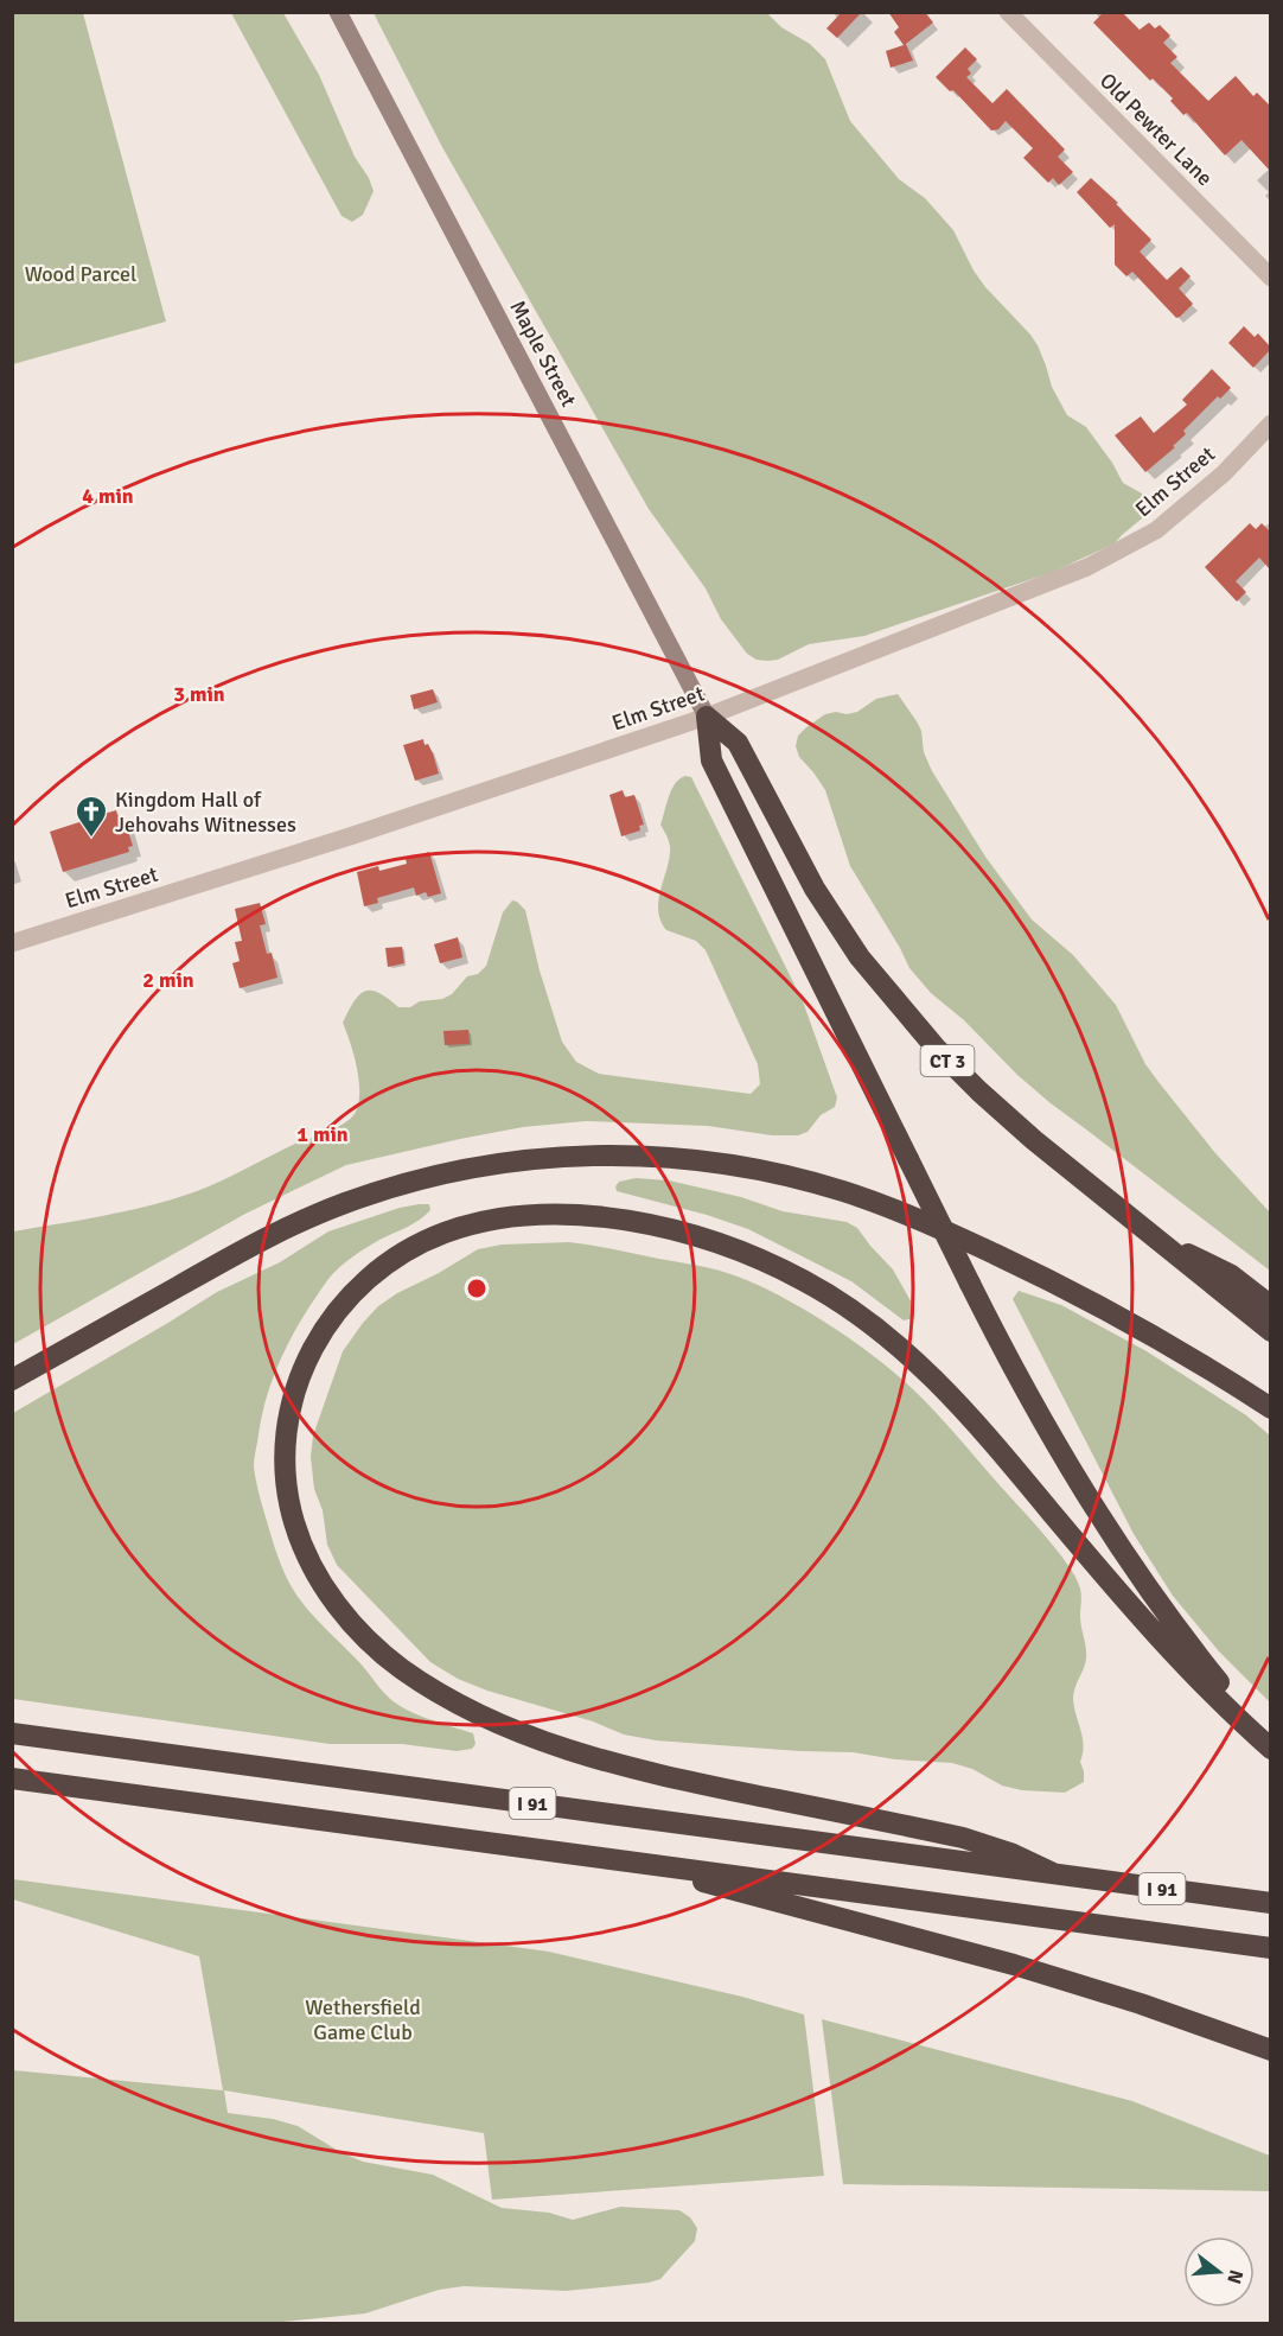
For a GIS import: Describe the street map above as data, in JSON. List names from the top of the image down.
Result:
{
  "streets": {
    "highway": ["CT 3", "I 91"],
    "main road": ["Maple Street"],
    "street": ["Old Pewter Lane", "Elm Street"]
  },
  "crossings": [
    ["Maple Street", "Elm Street"],
    ["Maple Street", "CT 3"],
    ["Elm Street", "CT 3"]
  ],
  "parks": ["Wood Parcel", "Wethersfield Game Club"],
  "places": {
    "church": ["Kingdom Hall of Jehovahs Witnesses"]
  },
  "north": "right",
  "rings": [
    "4 min",
    "3 min",
    "2 min",
    "1 min"
  ]
}
